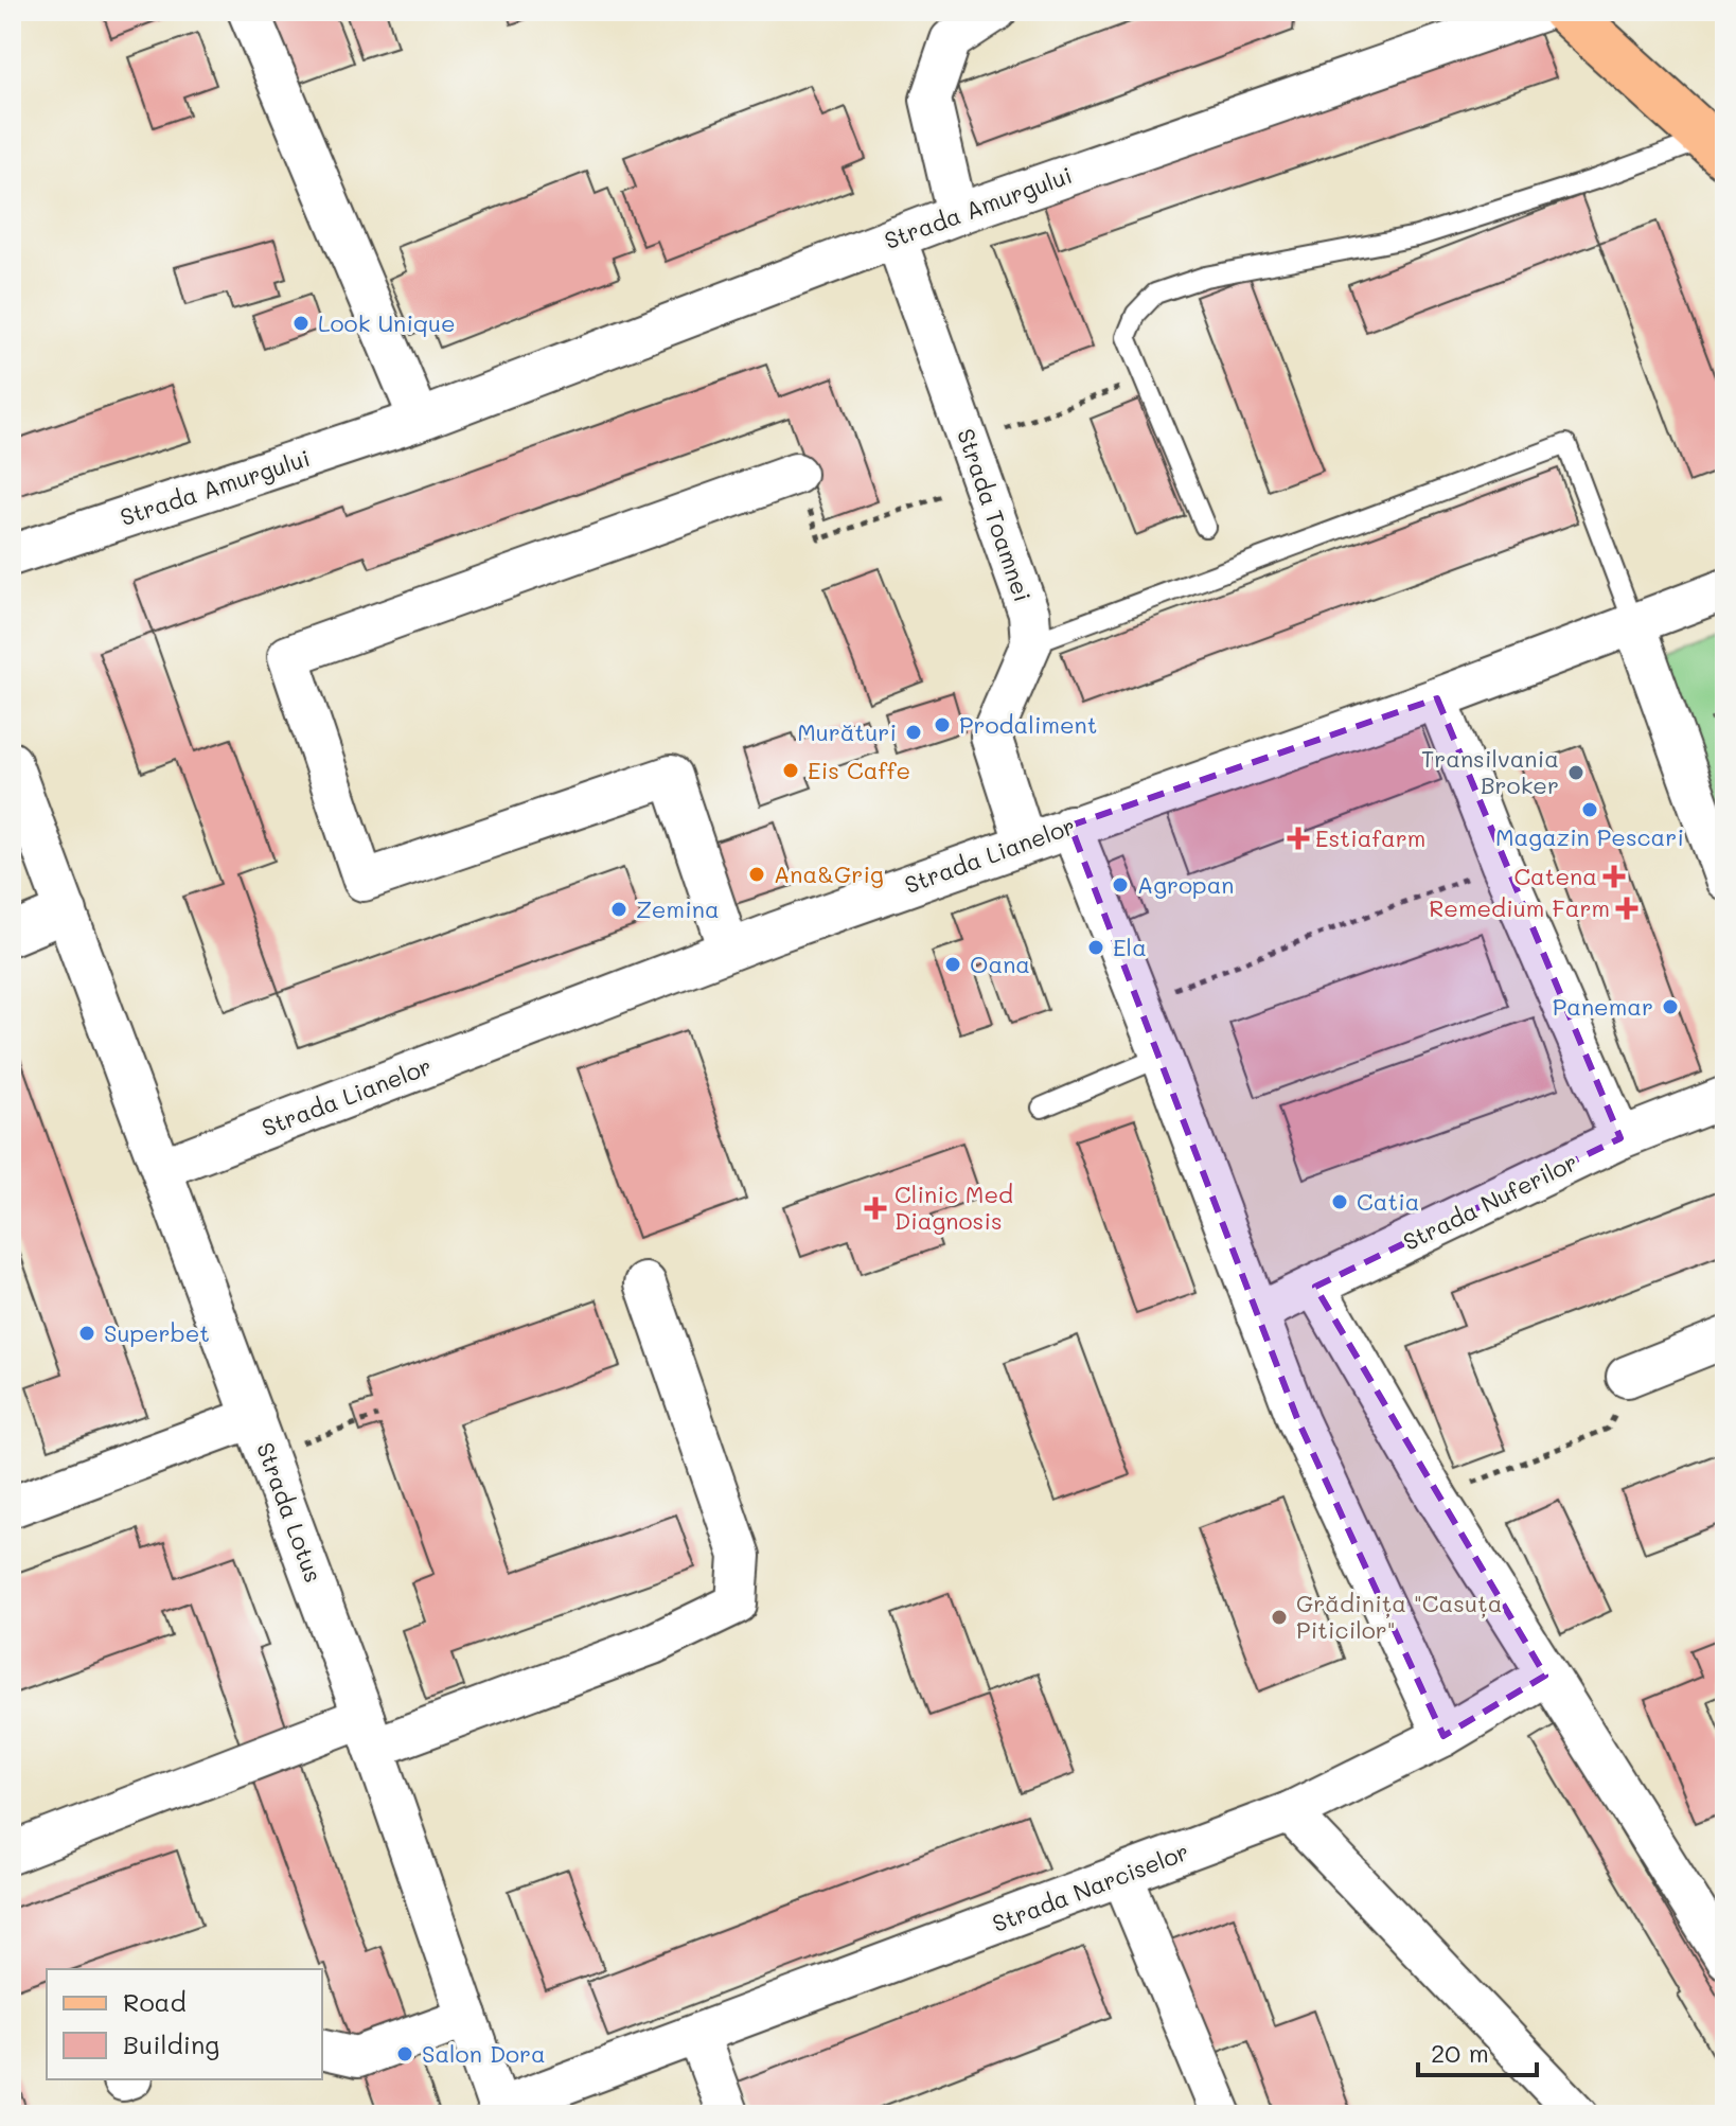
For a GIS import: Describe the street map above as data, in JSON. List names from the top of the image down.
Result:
{
  "streets": {
    "street": [
      "Strada Amurgului",
      "Strada Toamnei",
      "Strada Lianelor",
      "Strada Nuferilor",
      "Strada Lotus",
      "Strada Narciselor"
    ]
  },
  "crossings": [
    ["Strada Amurgului", "Strada Toamnei"],
    ["Strada Lianelor", "Strada Lotus"],
    ["Strada Lotus", "Strada Narciselor"]
  ],
  "places": {
    "other": [
      "Look Unique",
      "Prodaliment",
      "Murături",
      "Eis Caffe",
      "Transilvania Broker",
      "Magazin Pescari",
      "Ana&Grig",
      "Agropan",
      "Zemina",
      "Ela",
      "Oana",
      "Panemar",
      "Catia",
      "Superbet",
      "Grădinița \"Casuța Piticilor\"",
      "Salon Dora"
    ],
    "health": [
      "Estiafarm",
      "Catena",
      "Remedium Farm",
      "Clinic Med Diagnosis"
    ]
  },
  "legend": ["Road", "Building"],
  "scale_bar": "20 m"
}
